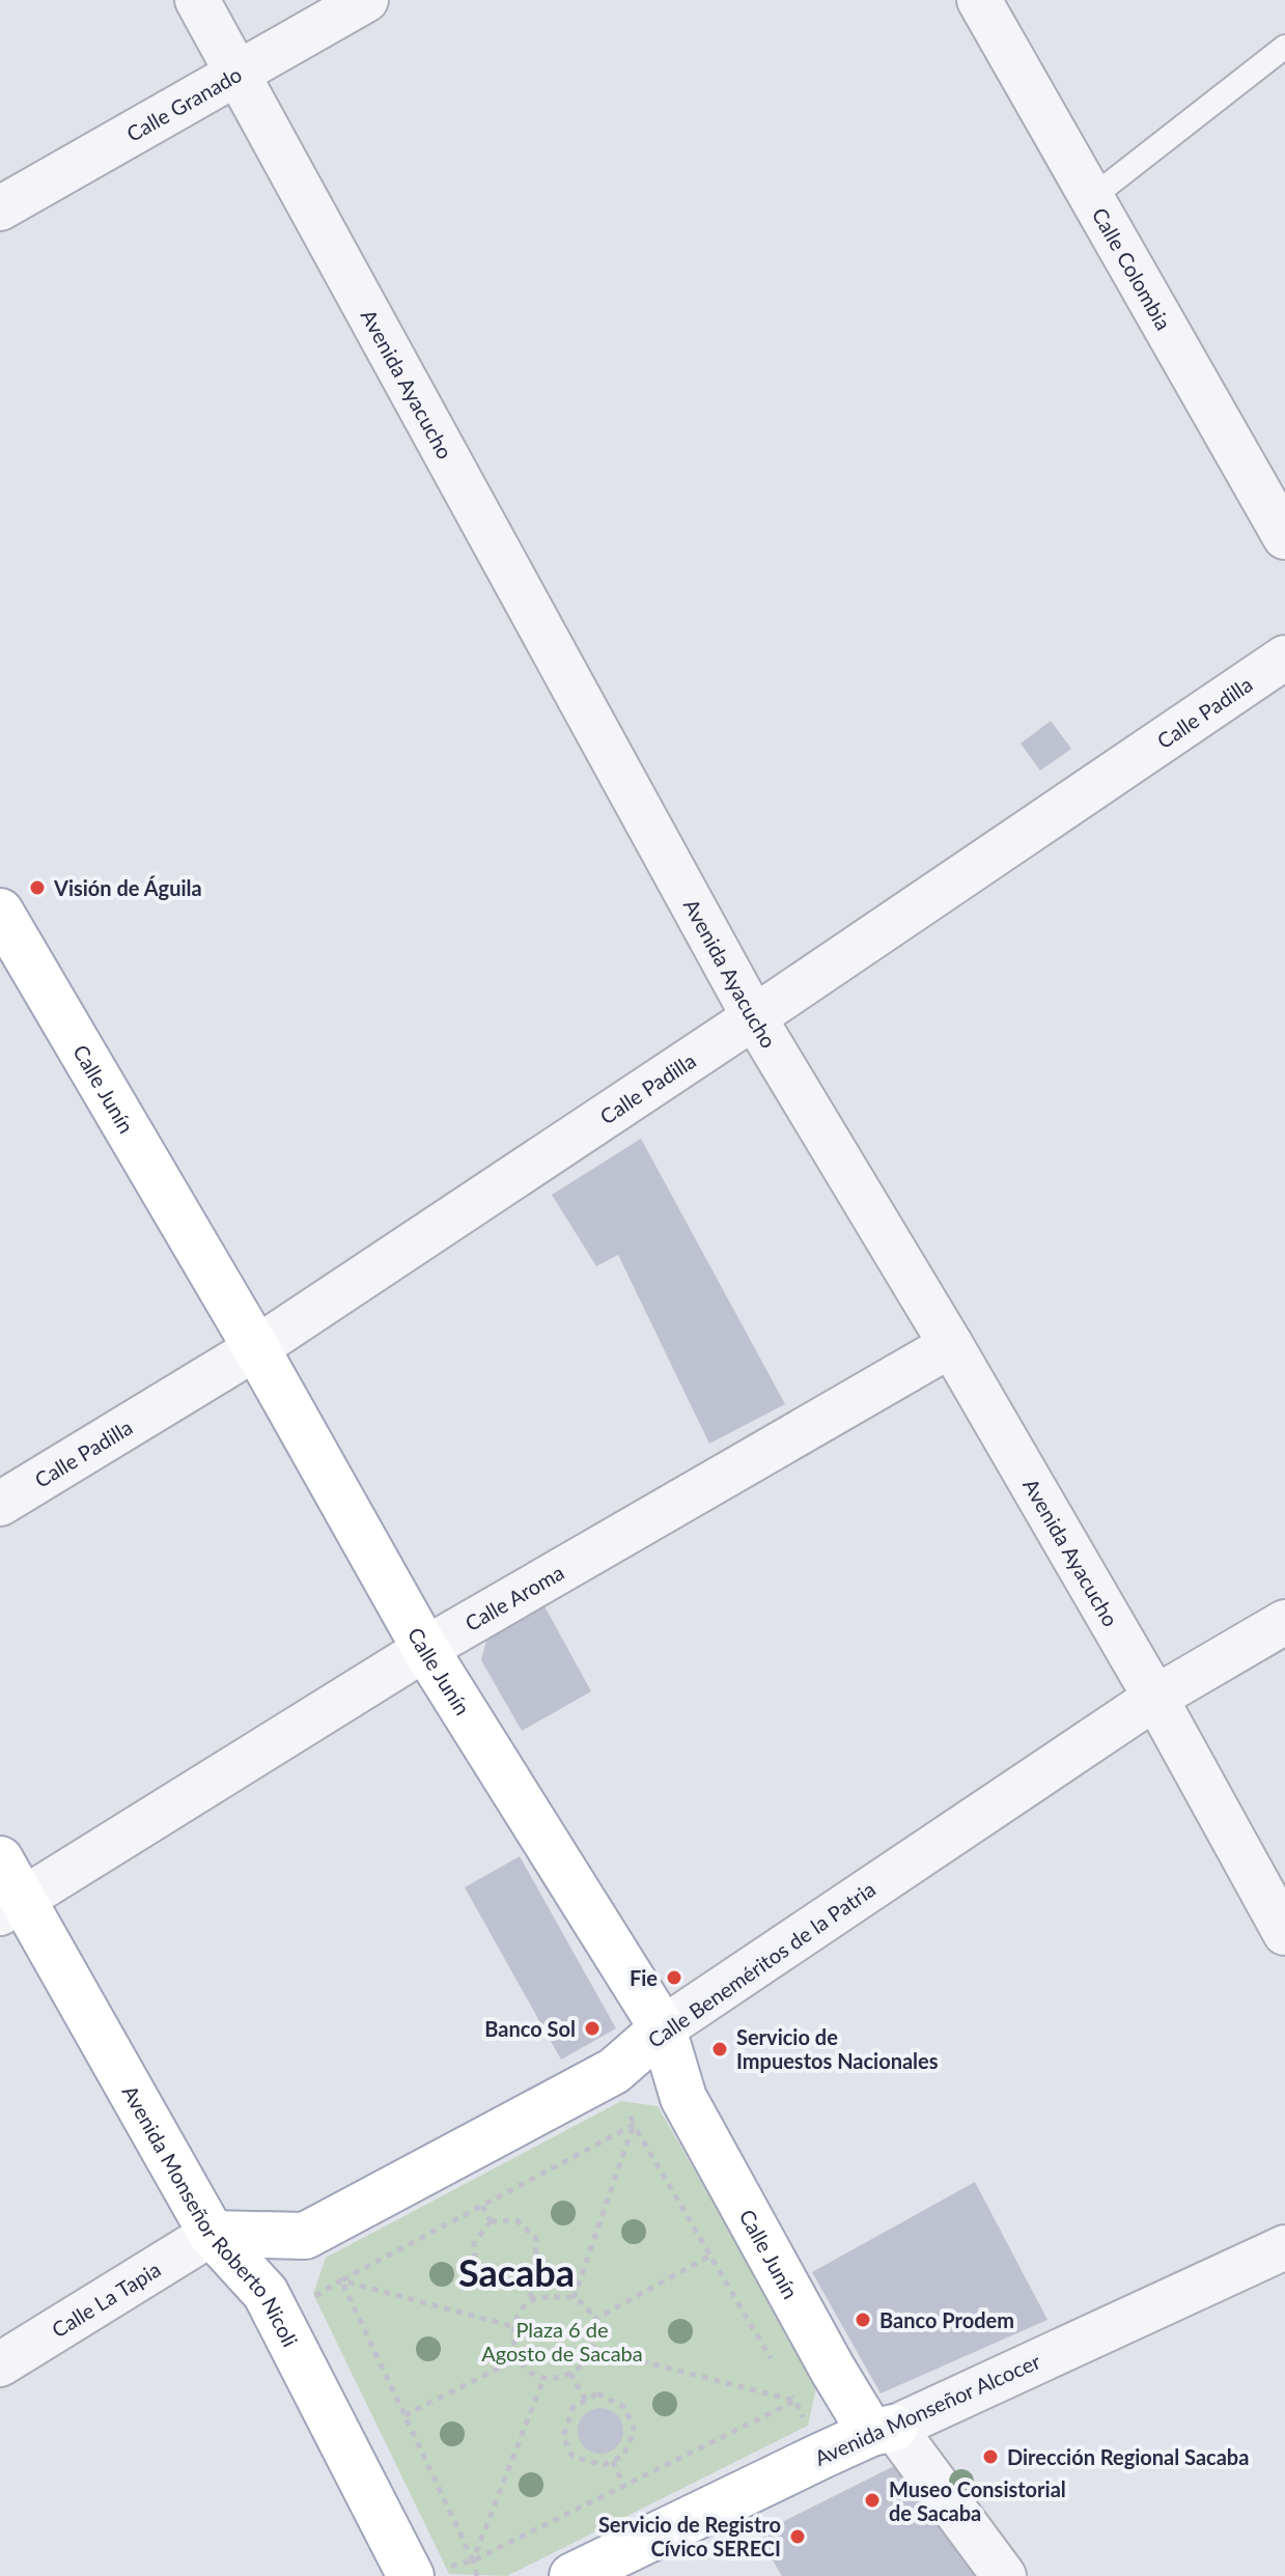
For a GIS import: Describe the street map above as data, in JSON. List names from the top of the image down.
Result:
{
  "streets": {
    "main road": [
      "Calle Junín",
      "Calle Beneméritos de la Patria",
      "Avenida Monseñor Roberto Nicoli",
      "Avenida Monseñor Alcocer"
    ],
    "street": [
      "Calle Granado",
      "Calle Colombia",
      "Avenida Ayacucho",
      "Calle Padilla",
      "Calle Aroma",
      "Calle La Tapia"
    ]
  },
  "crossings": [
    ["Calle Granado", "Avenida Ayacucho"],
    ["Avenida Ayacucho", "Calle Padilla"],
    ["Avenida Ayacucho", "Calle Aroma"],
    ["Avenida Ayacucho", "Calle Beneméritos de la Patria"],
    ["Calle Padilla", "Calle Junín"],
    ["Calle Junín", "Calle Aroma"],
    ["Calle Junín", "Calle Beneméritos de la Patria"],
    ["Calle Junín", "Avenida Monseñor Alcocer"],
    ["Calle Aroma", "Avenida Monseñor Roberto Nicoli"],
    ["Calle Beneméritos de la Patria", "Avenida Monseñor Roberto Nicoli"],
    ["Calle Beneméritos de la Patria", "Calle La Tapia"],
    ["Avenida Monseñor Roberto Nicoli", "Calle La Tapia"]
  ],
  "districts": ["Sacaba"],
  "parks": ["Plaza 6 de Agosto de Sacaba"],
  "places": [
    "Visión de Águila",
    "Fie",
    "Banco Sol",
    "Servicio de Impuestos Nacionales",
    "Banco Prodem",
    "Dirección Regional Sacaba",
    "Museo Consistorial de Sacaba",
    "Servicio de Registro Cívico SERECI"
  ]
}
